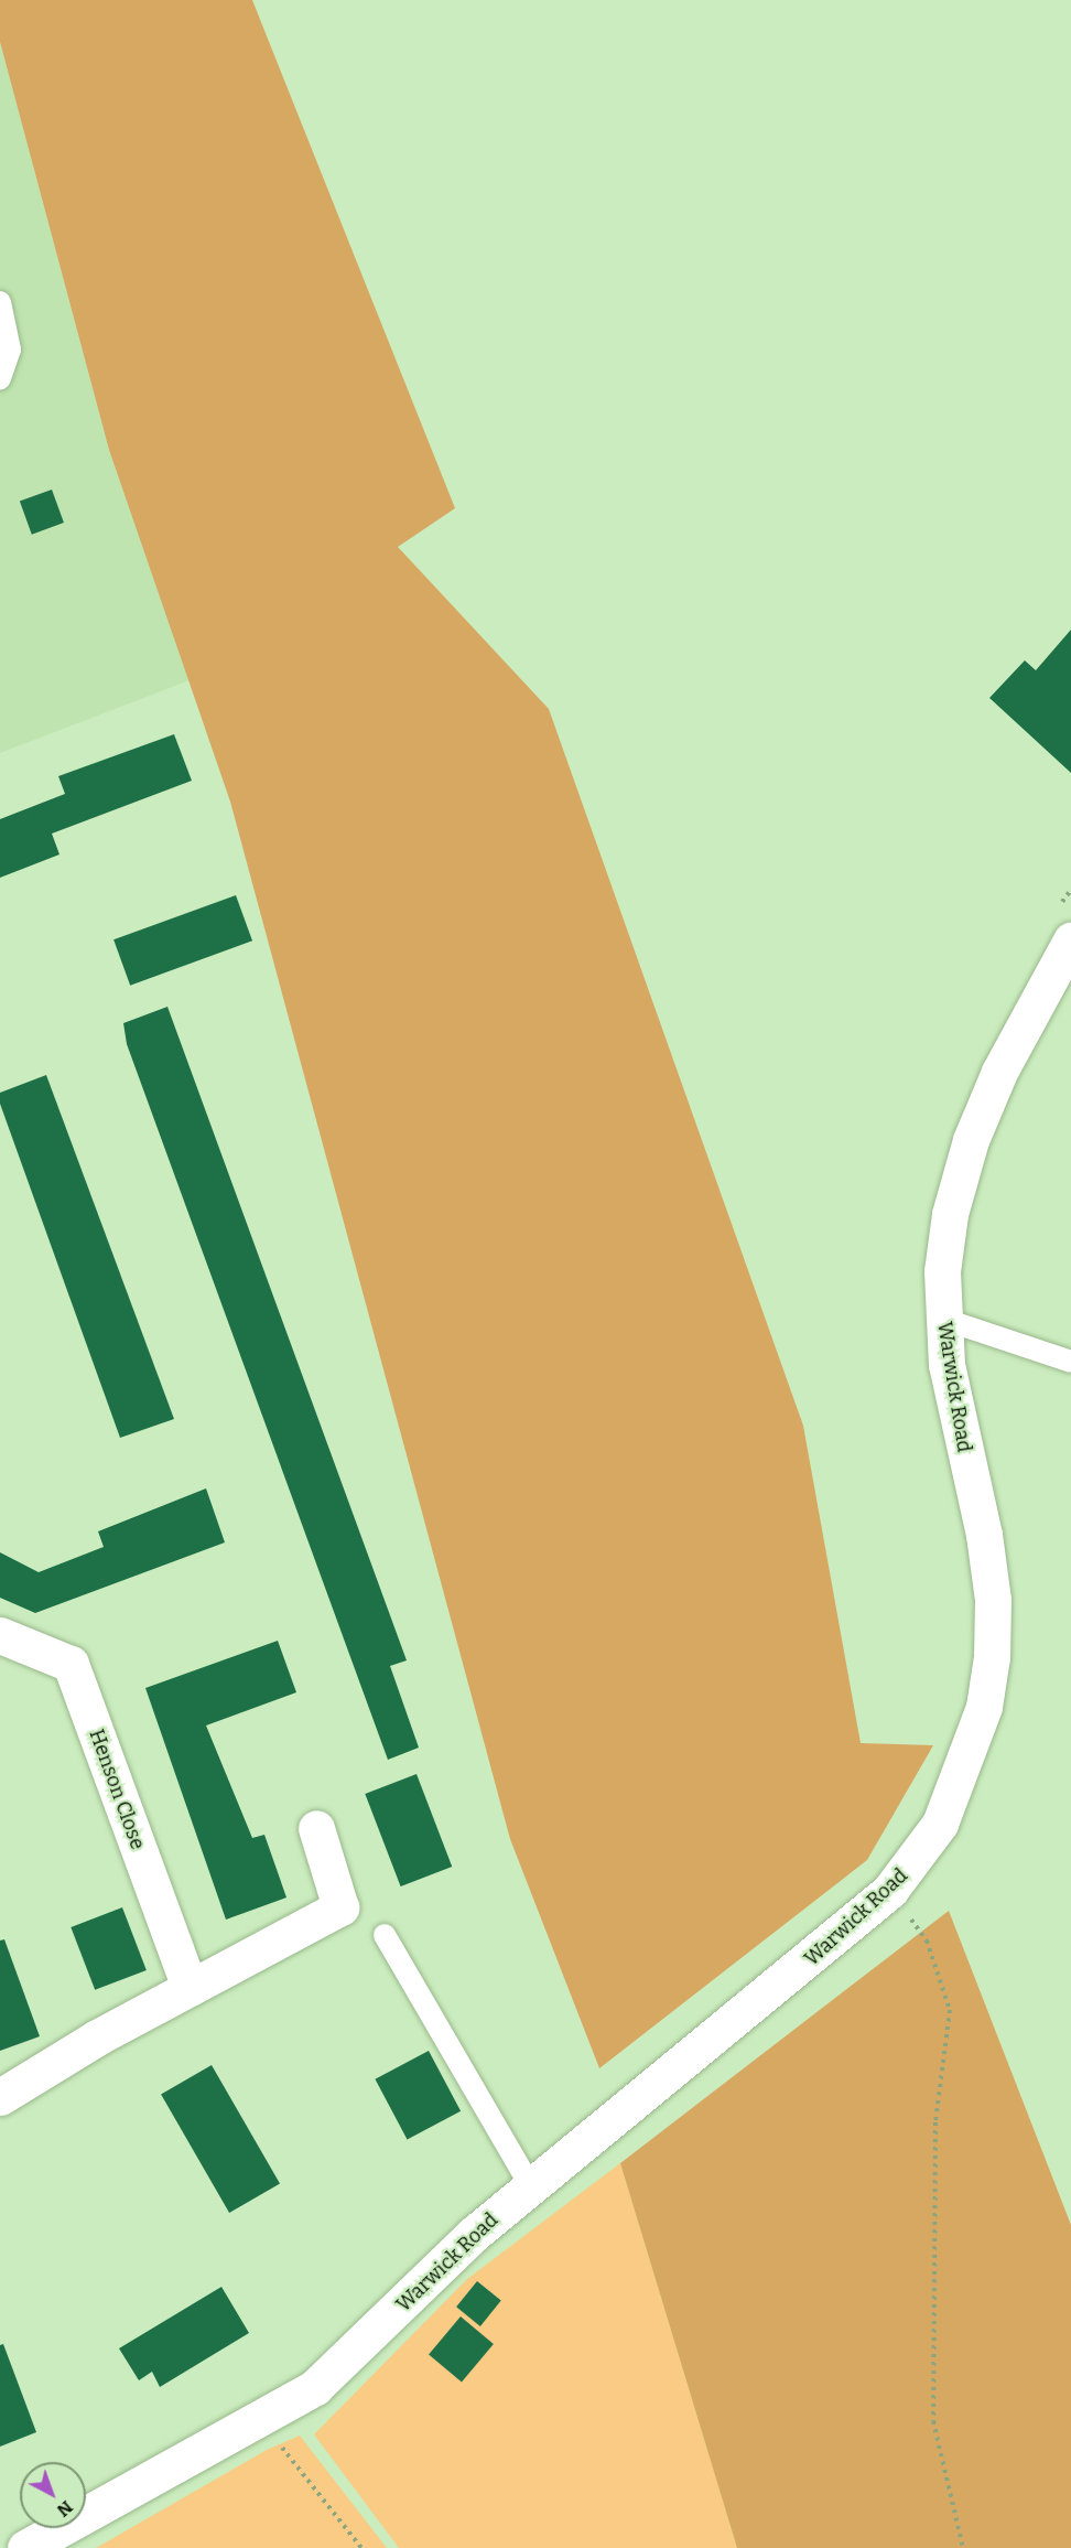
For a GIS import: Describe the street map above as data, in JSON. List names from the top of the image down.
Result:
{
  "streets": {
    "street": ["Warwick Road", "Henson Close"]
  },
  "north": "bottom right"
}
